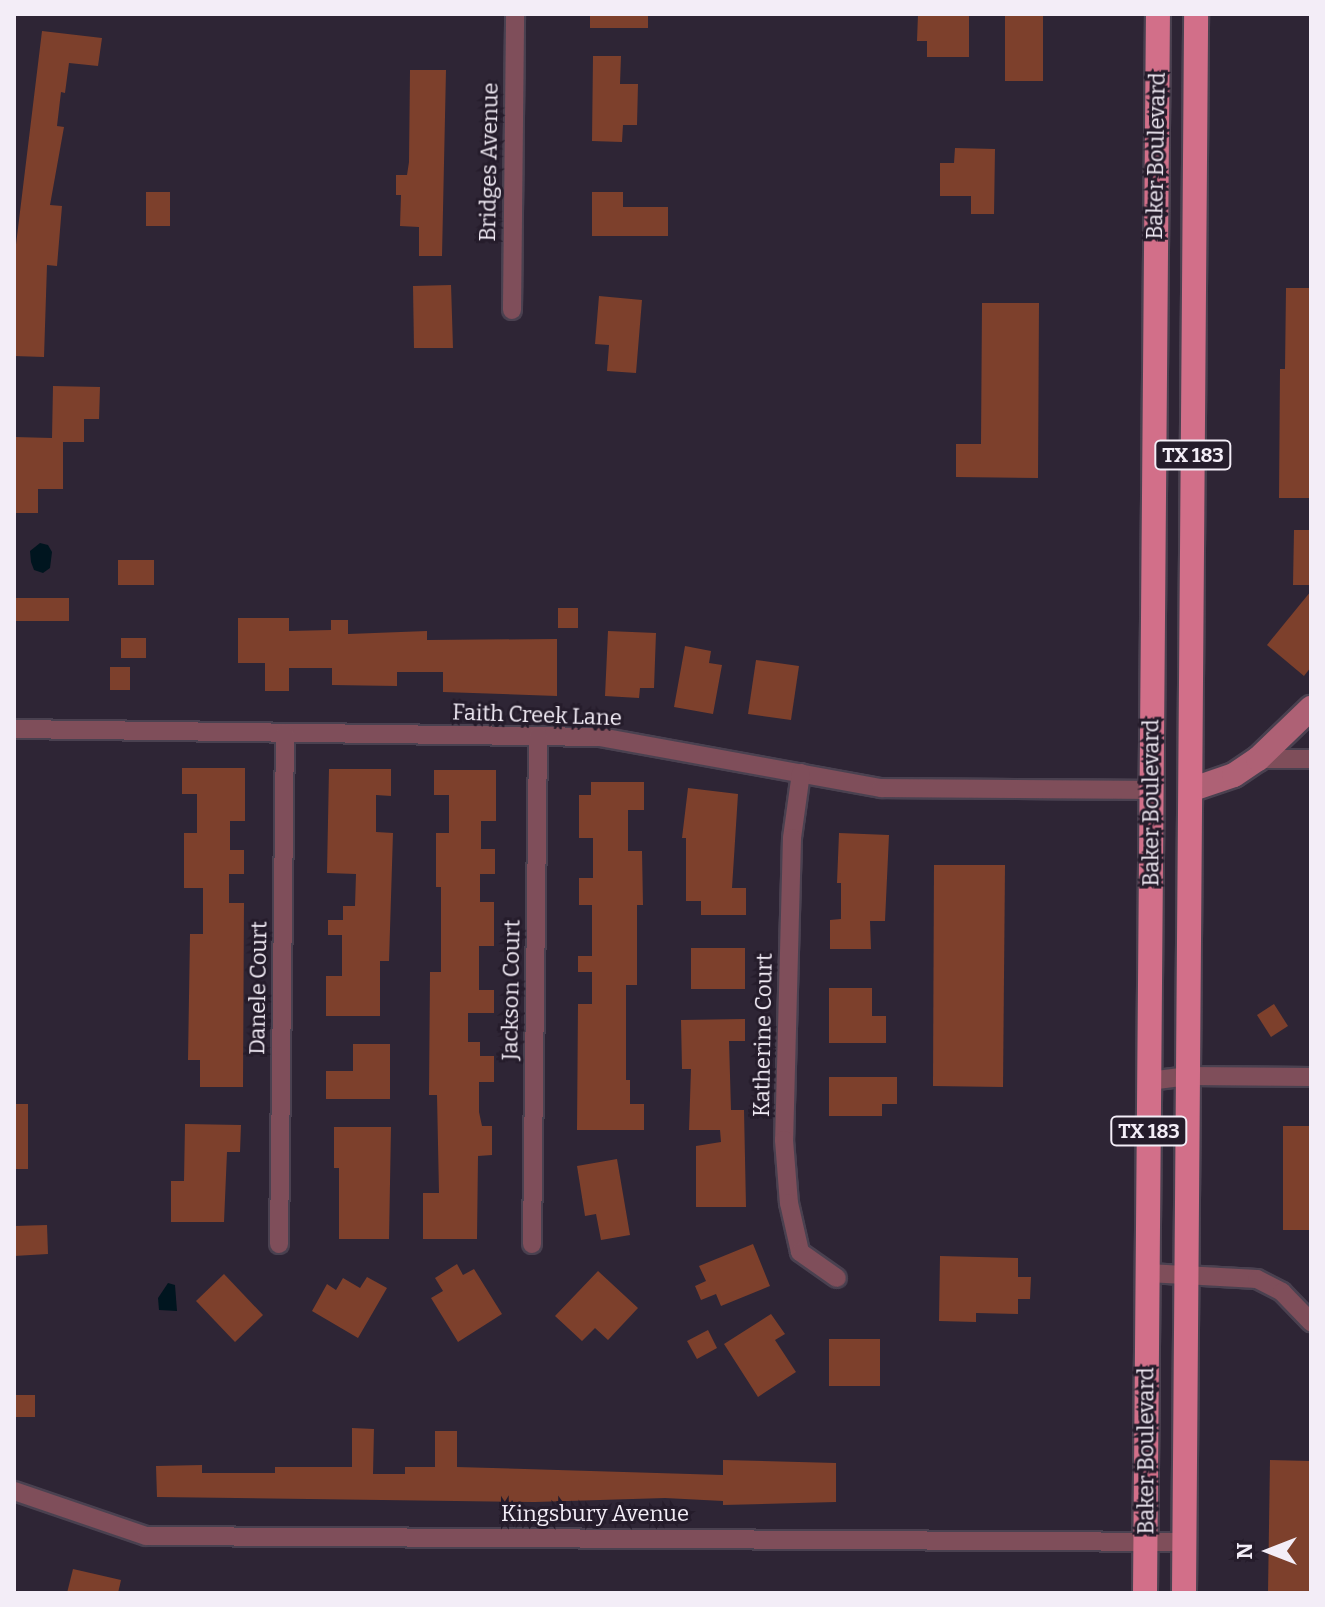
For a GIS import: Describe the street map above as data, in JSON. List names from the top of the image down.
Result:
{
  "streets": {
    "main road": ["Baker Boulevard", "TX 183"],
    "street": [
      "Bridges Avenue",
      "Faith Creek Lane",
      "Danele Court",
      "Jackson Court",
      "Katherine Court",
      "Kingsbury Avenue"
    ]
  },
  "crossings": [
    ["Baker Boulevard", "Faith Creek Lane"],
    ["Baker Boulevard", "Kingsbury Avenue"],
    ["Faith Creek Lane", "Danele Court"],
    ["Faith Creek Lane", "Jackson Court"],
    ["Faith Creek Lane", "Katherine Court"]
  ],
  "north": "left"
}
